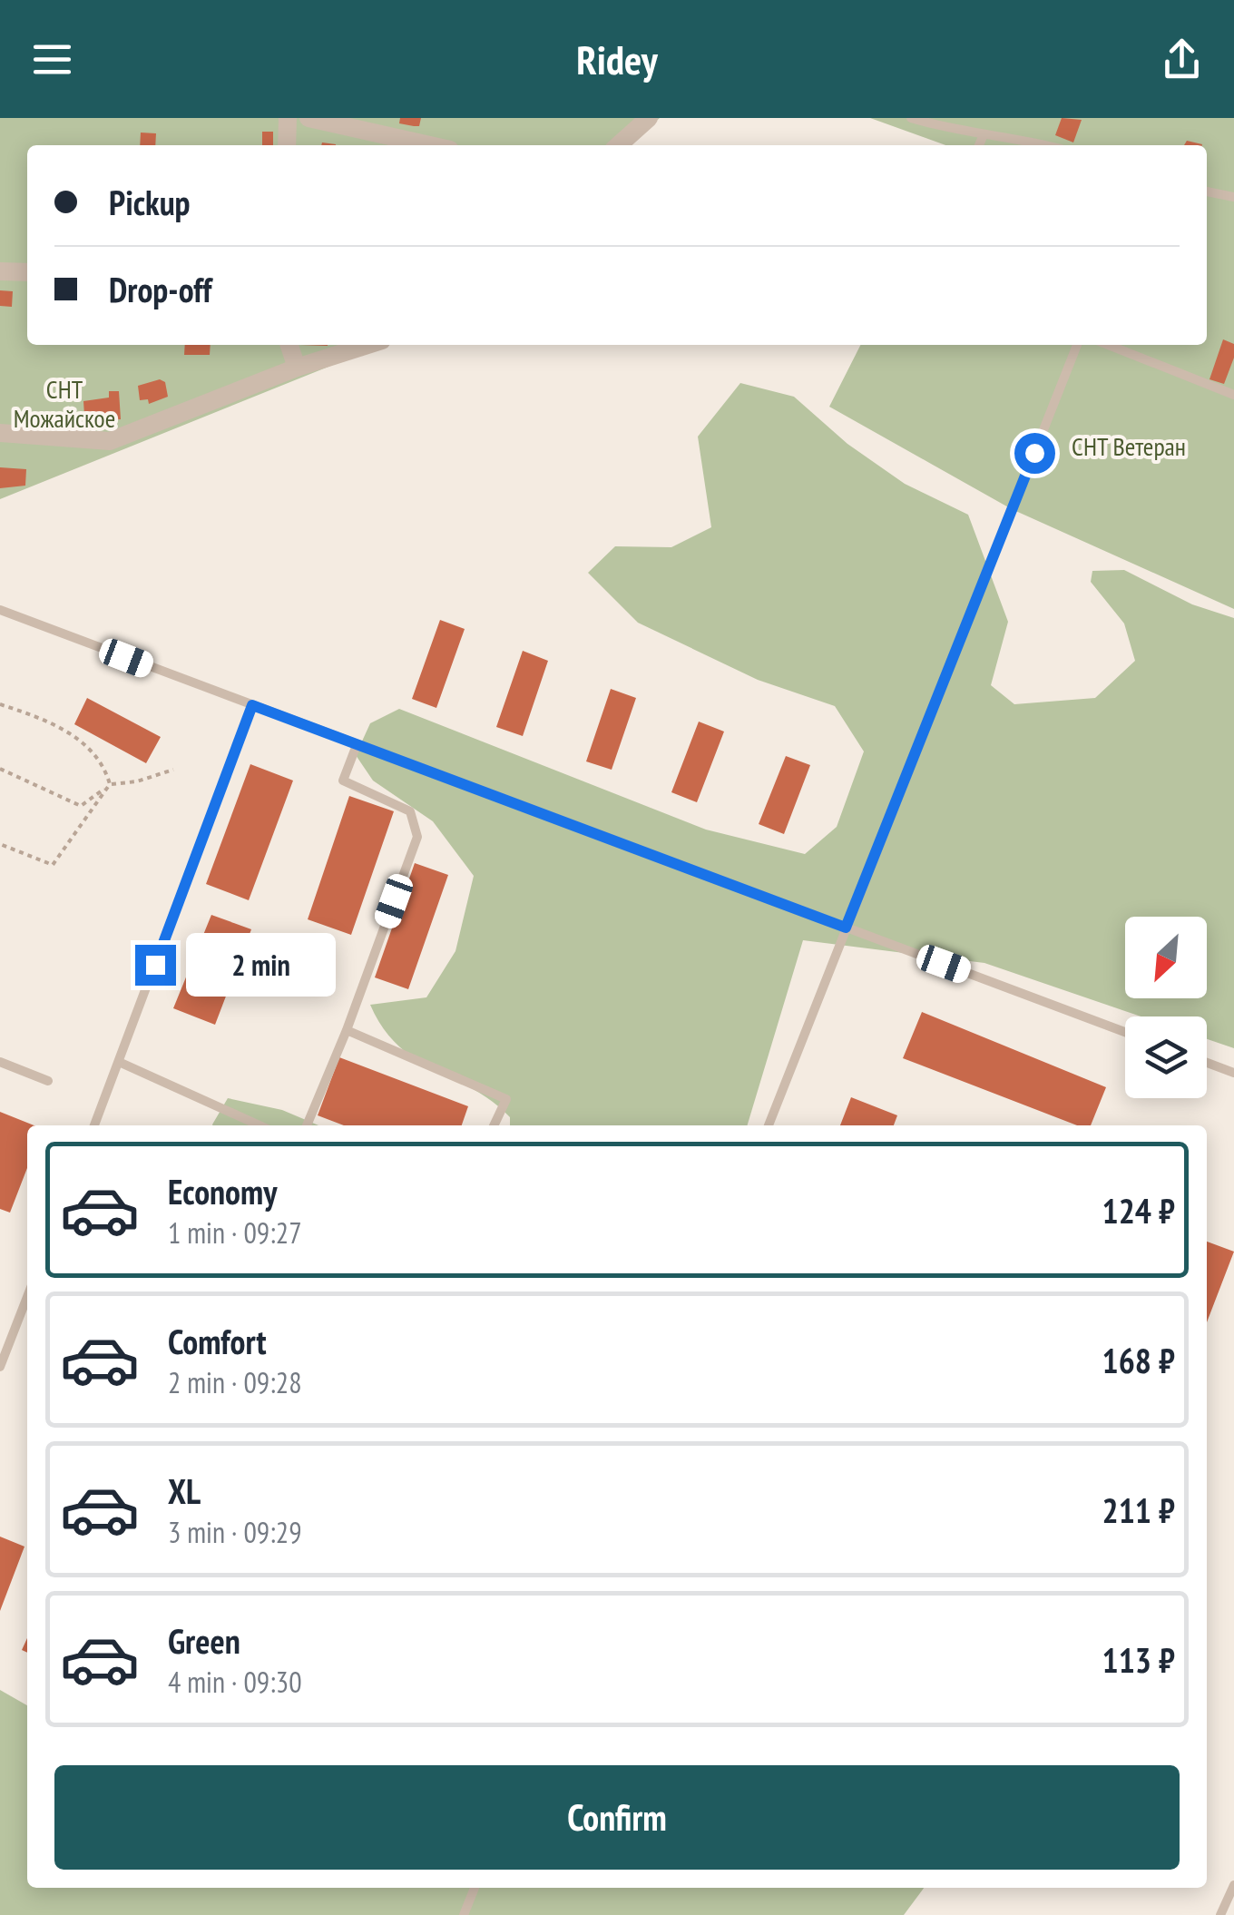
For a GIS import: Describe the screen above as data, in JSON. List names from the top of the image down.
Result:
{
  "parks": ["СНТ Можайское", "СНТ Ветеран"],
  "north": "bottom left",
  "page": {
    "header": "Ridey",
    "banner": ["Pickup", "Drop-off"],
    "bubble": "2 min",
    "list": [
      {
        "name": "Economy",
        "note": "1 min · 09:27",
        "value": "124 ₽"
      },
      {
        "name": "Comfort",
        "note": "2 min · 09:28",
        "value": "168 ₽"
      },
      {
        "name": "XL",
        "note": "3 min · 09:29",
        "value": "211 ₽"
      },
      {
        "name": "Green",
        "note": "4 min · 09:30",
        "value": "113 ₽"
      }
    ],
    "buttons": "Confirm"
  }
}
